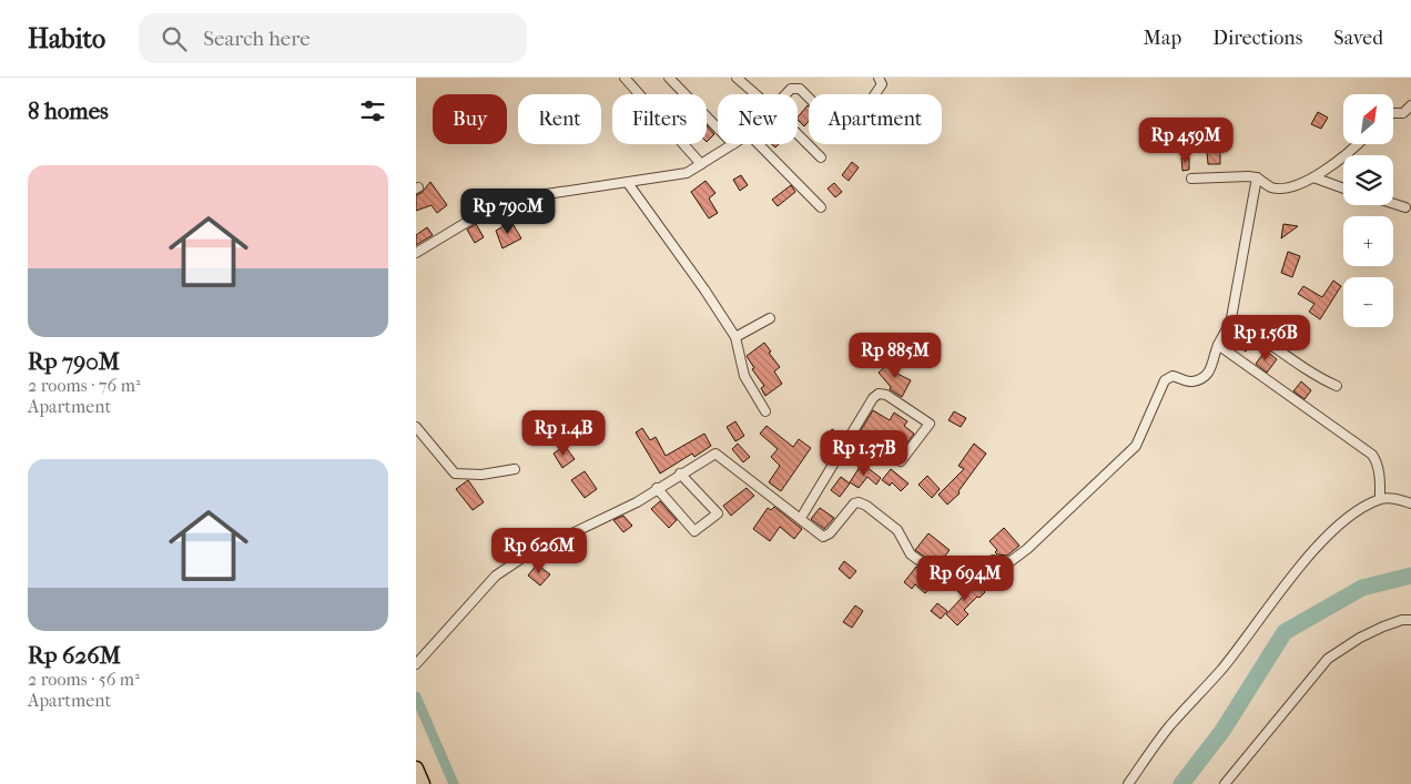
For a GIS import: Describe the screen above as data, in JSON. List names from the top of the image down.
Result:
{
  "north": "top right",
  "page": {
    "header": "Habito",
    "search": "Search here",
    "nav": ["Map", "Directions", "Saved"],
    "heading": "8 homes",
    "map_buttons": ["+", "−"],
    "chip": [
      "Buy",
      "Rent",
      "Filters",
      "New",
      "Apartment"
    ],
    "price": [
      "Rp 459M",
      "Rp 790M",
      "Rp 1.56B",
      "Rp 885M",
      "Rp 1.4B",
      "Rp 1.37B",
      "Rp 626M",
      "Rp 694M"
    ],
    "list": [
      {
        "name": "Rp 790M",
        "note": "2 rooms · 76 m² · Apartment"
      },
      {
        "name": "Rp 626M",
        "note": "2 rooms · 56 m² · Apartment"
      }
    ]
  }
}
